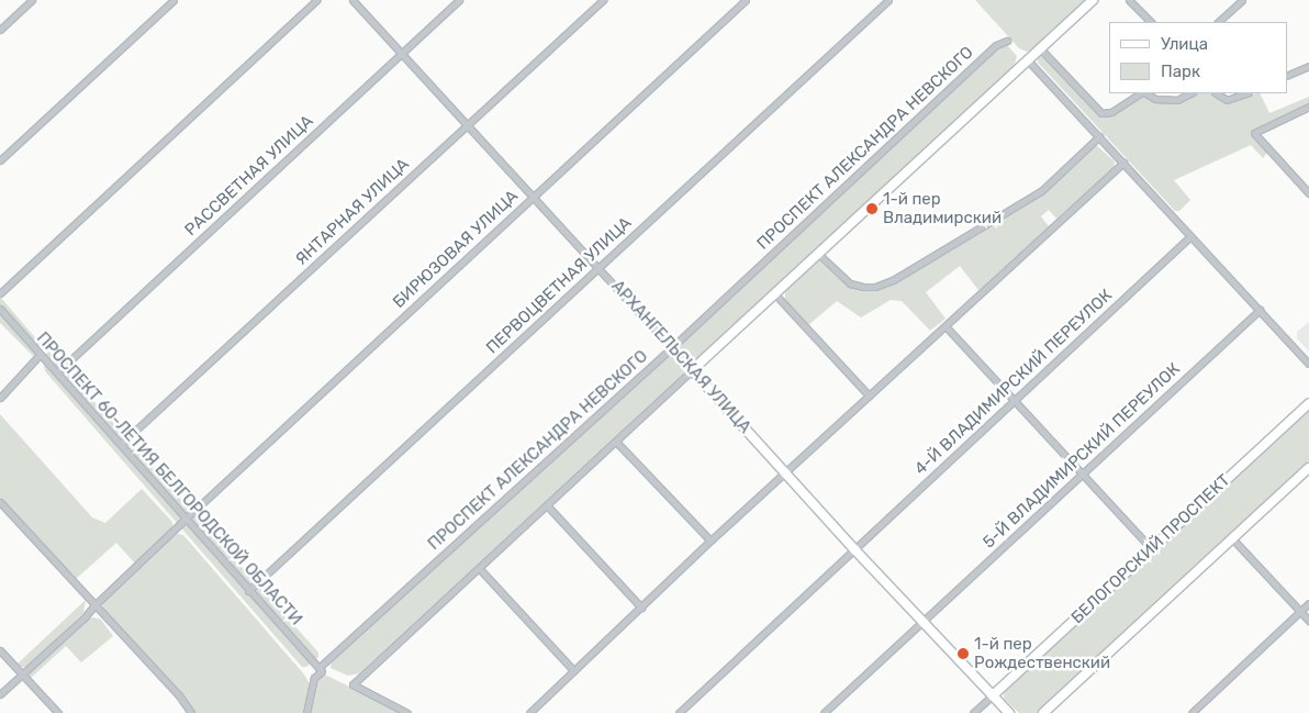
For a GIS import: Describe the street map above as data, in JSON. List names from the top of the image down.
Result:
{
  "streets": {
    "street": [
      "ПРОСПЕКТ АЛЕКСАНДРА НЕВСКОГО",
      "РАССВЕТНАЯ УЛИЦА",
      "ЯНТАРНАЯ УЛИЦА",
      "БИРЮЗОВАЯ УЛИЦА",
      "ПЕРВОЦВЕТНАЯ УЛИЦА",
      "АРХАНГЕЛЬСКАЯ УЛИЦА",
      "4-Й ВЛАДИМИРСКИЙ ПЕРЕУЛОК",
      "5-Й ВЛАДИМИРСКИЙ ПЕРЕУЛОК",
      "ПРОСПЕКТ 60-ЛЕТИЯ БЕЛГОРОДСКОЙ ОБЛАСТИ",
      "БЕЛОГОРСКИЙ ПРОСПЕКТ"
    ]
  },
  "crossings": [
    ["ПРОСПЕКТ АЛЕКСАНДРА НЕВСКОГО", "АРХАНГЕЛЬСКАЯ УЛИЦА"],
    ["ПРОСПЕКТ АЛЕКСАНДРА НЕВСКОГО", "ПРОСПЕКТ 60-ЛЕТИЯ БЕЛГОРОДСКОЙ ОБЛАСТИ"],
    ["РАССВЕТНАЯ УЛИЦА", "АРХАНГЕЛЬСКАЯ УЛИЦА"],
    ["РАССВЕТНАЯ УЛИЦА", "ПРОСПЕКТ 60-ЛЕТИЯ БЕЛГОРОДСКОЙ ОБЛАСТИ"],
    ["ЯНТАРНАЯ УЛИЦА", "АРХАНГЕЛЬСКАЯ УЛИЦА"],
    ["ЯНТАРНАЯ УЛИЦА", "ПРОСПЕКТ 60-ЛЕТИЯ БЕЛГОРОДСКОЙ ОБЛАСТИ"],
    ["БИРЮЗОВАЯ УЛИЦА", "АРХАНГЕЛЬСКАЯ УЛИЦА"],
    ["БИРЮЗОВАЯ УЛИЦА", "ПРОСПЕКТ 60-ЛЕТИЯ БЕЛГОРОДСКОЙ ОБЛАСТИ"],
    ["ПЕРВОЦВЕТНАЯ УЛИЦА", "АРХАНГЕЛЬСКАЯ УЛИЦА"],
    ["ПЕРВОЦВЕТНАЯ УЛИЦА", "ПРОСПЕКТ 60-ЛЕТИЯ БЕЛГОРОДСКОЙ ОБЛАСТИ"],
    ["АРХАНГЕЛЬСКАЯ УЛИЦА", "4-Й ВЛАДИМИРСКИЙ ПЕРЕУЛОК"],
    ["АРХАНГЕЛЬСКАЯ УЛИЦА", "5-Й ВЛАДИМИРСКИЙ ПЕРЕУЛОК"],
    ["АРХАНГЕЛЬСКАЯ УЛИЦА", "БЕЛОГОРСКИЙ ПРОСПЕКТ"]
  ],
  "places": ["1-й пер Владимирский", "1-й пер Рождественский"],
  "legend": ["Улица", "Парк"]
}
